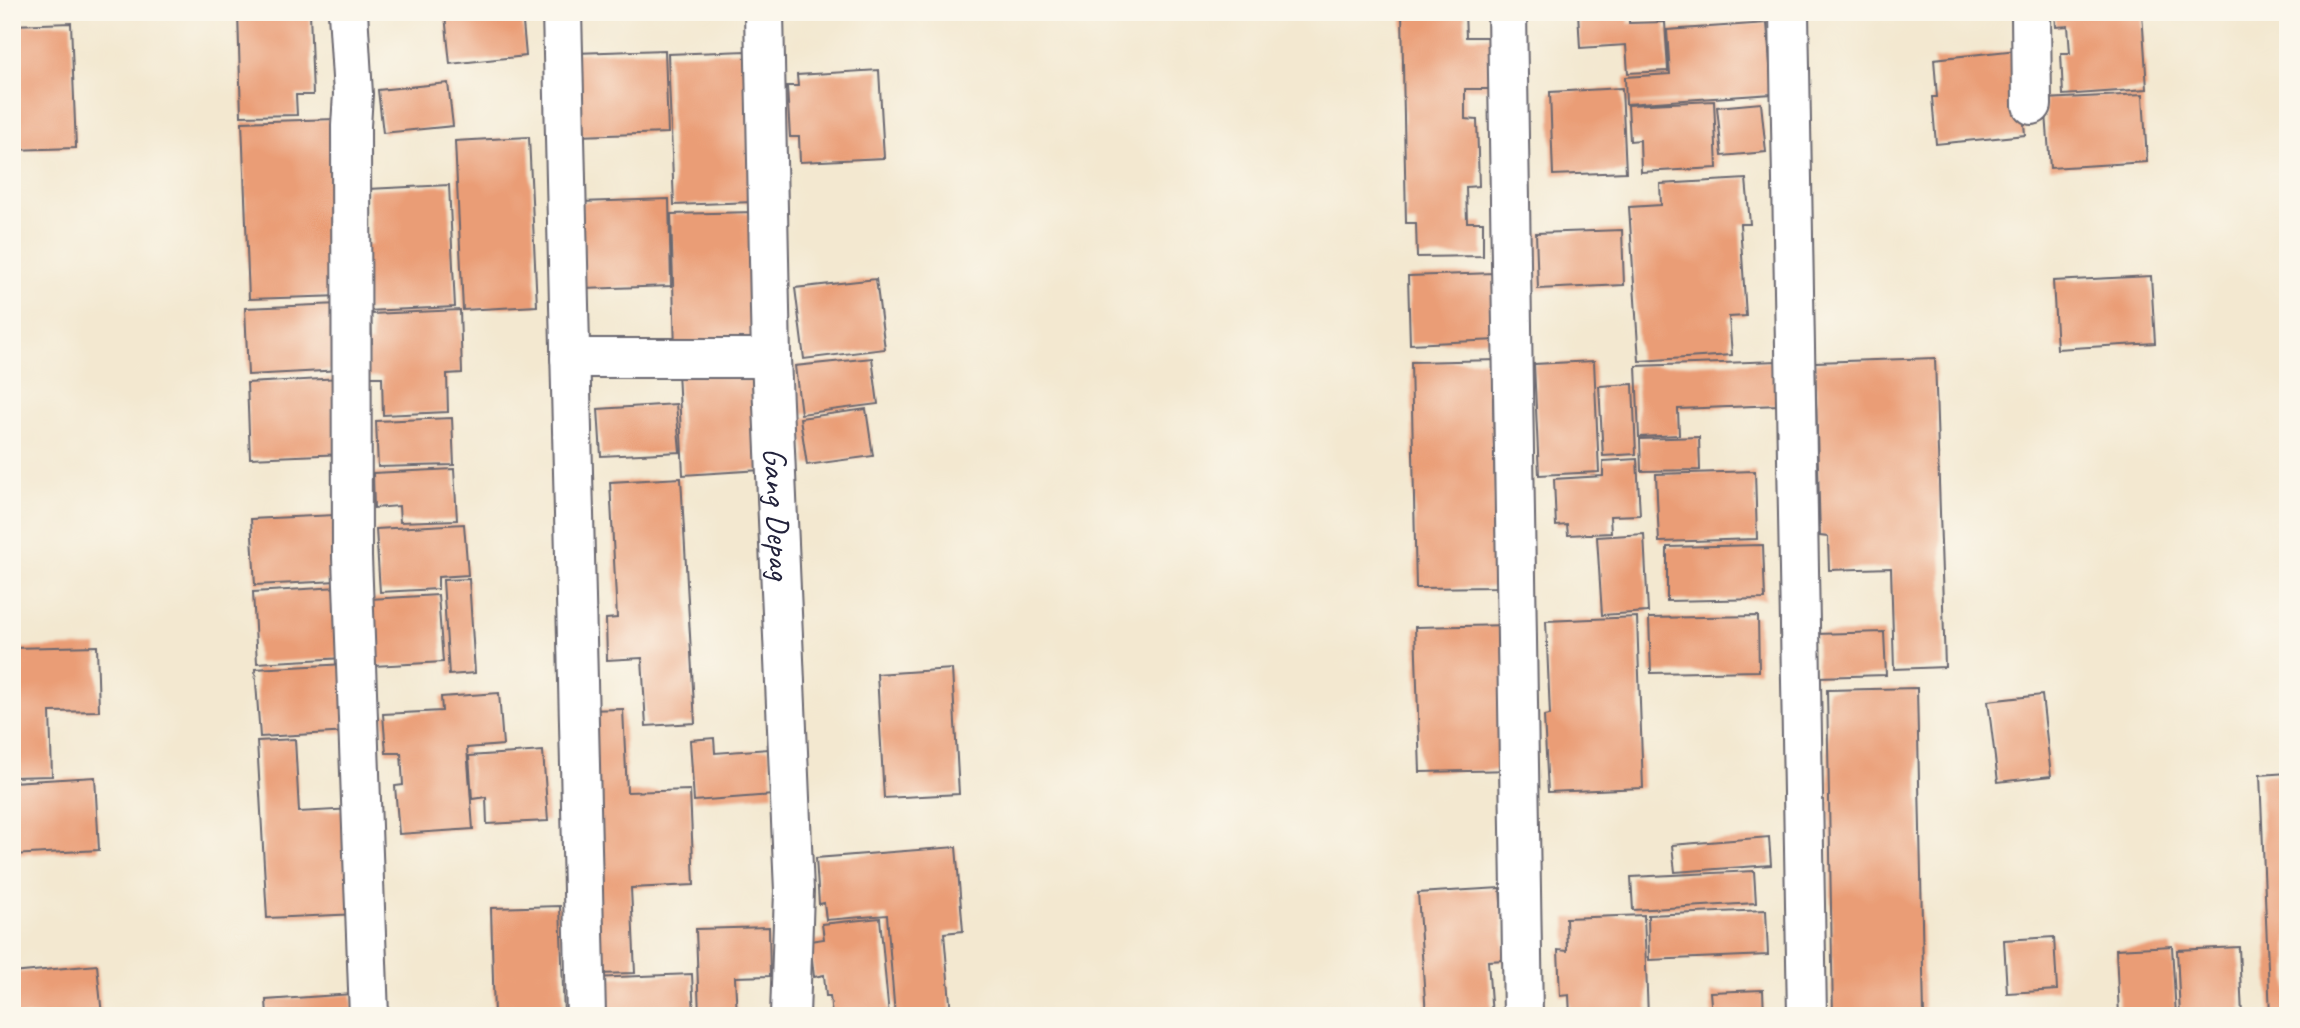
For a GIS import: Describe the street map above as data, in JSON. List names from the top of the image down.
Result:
{
  "streets": {
    "street": ["Gang Depag"]
  }
}
